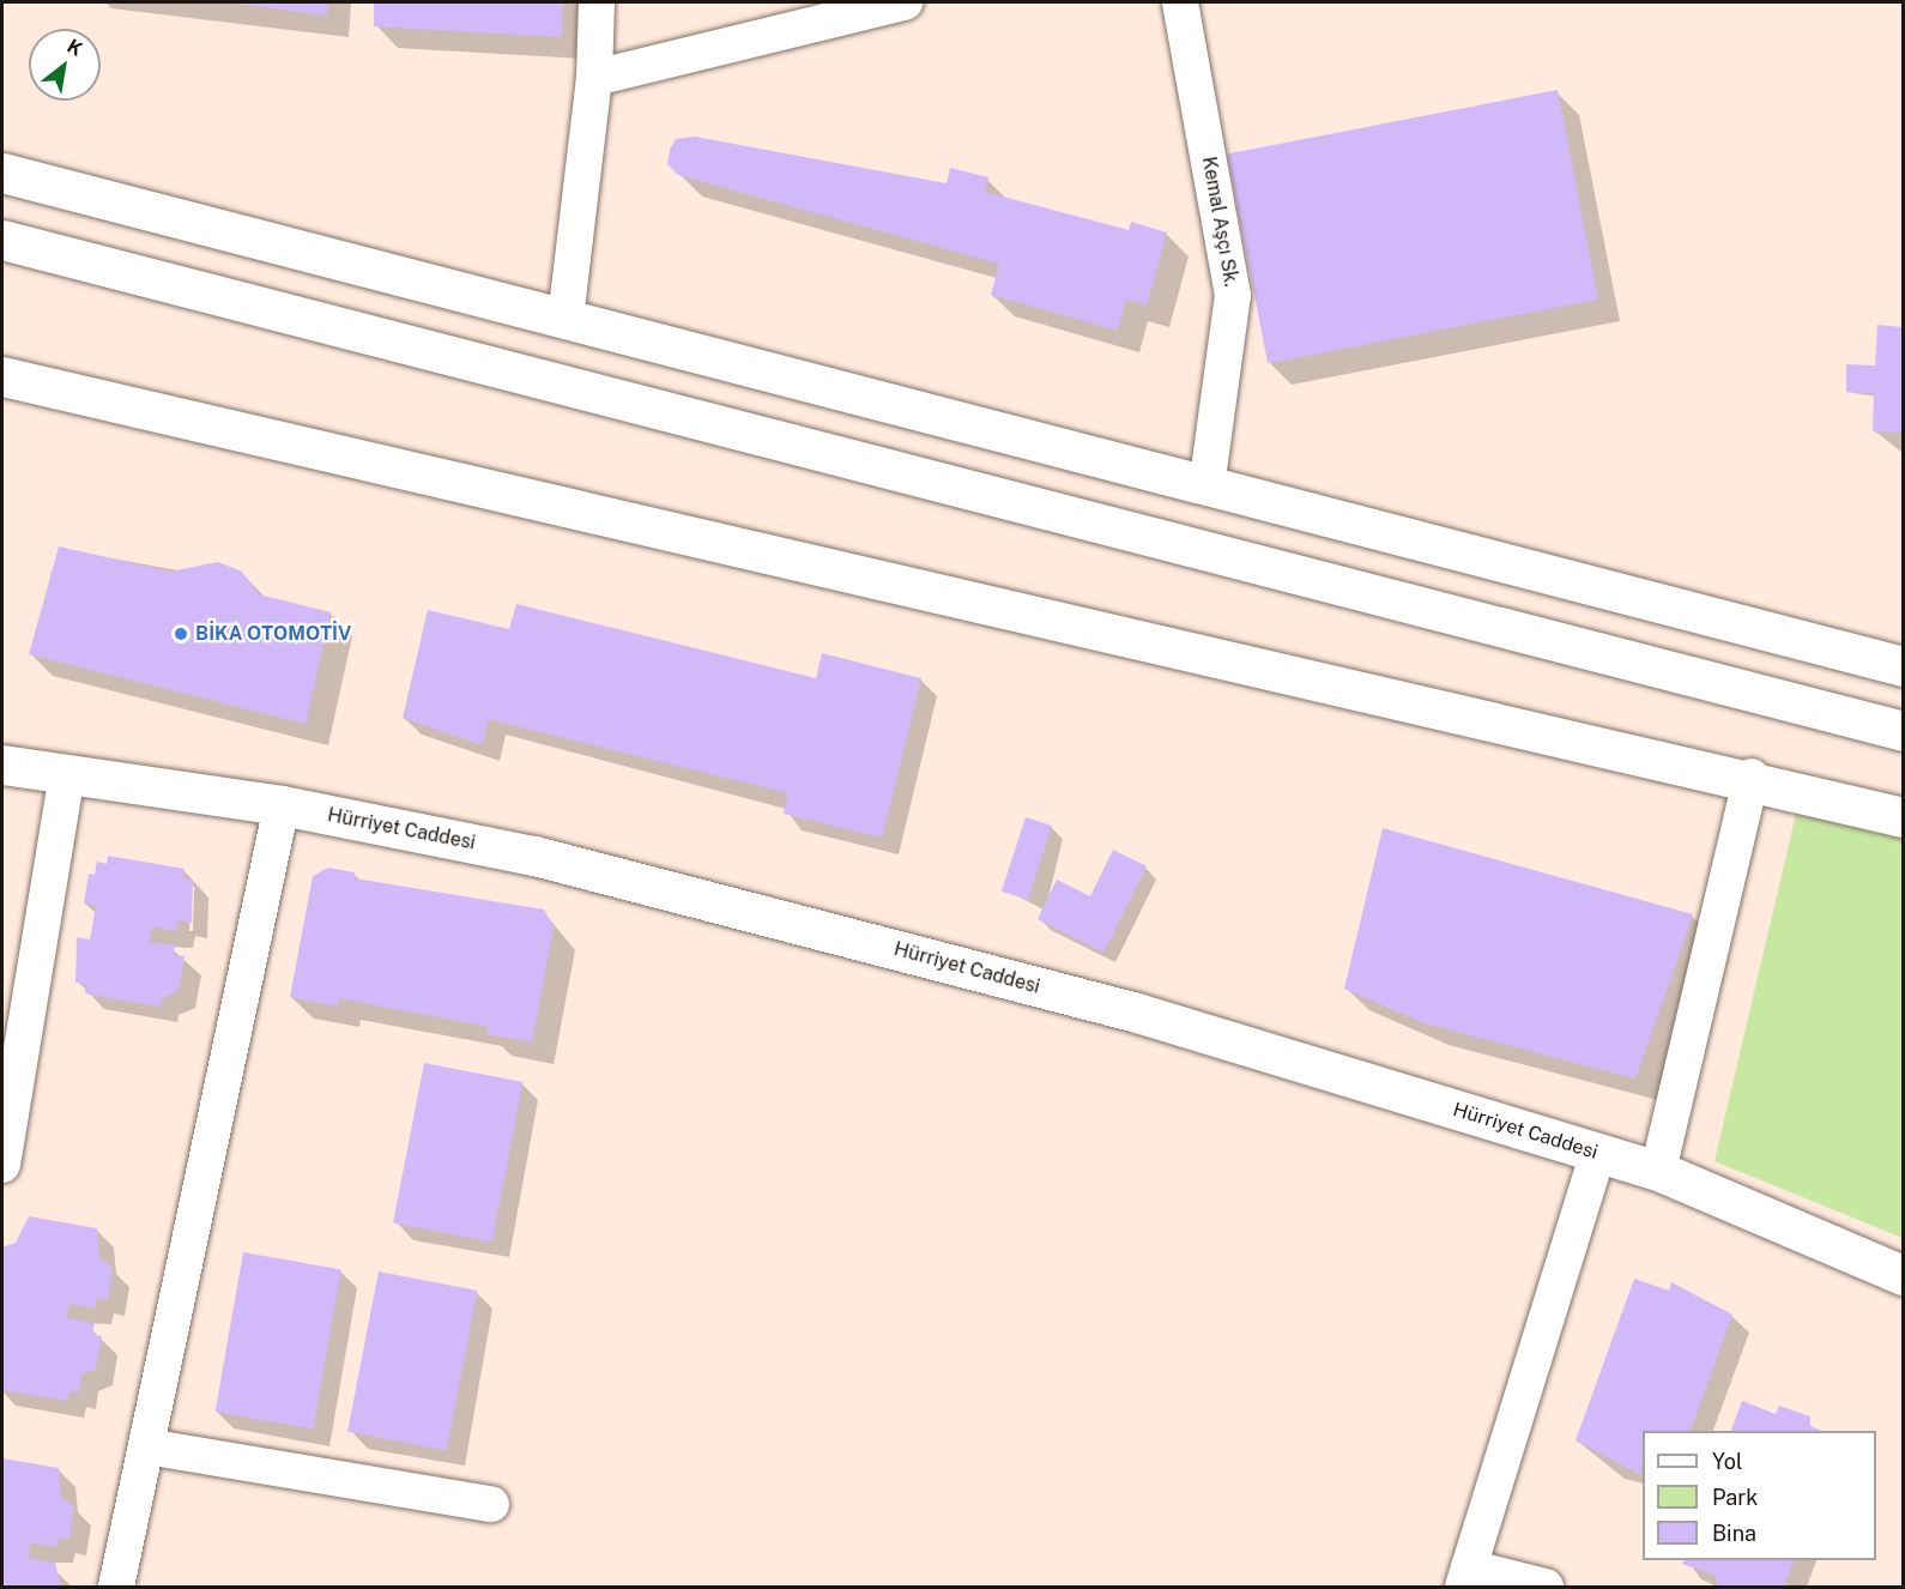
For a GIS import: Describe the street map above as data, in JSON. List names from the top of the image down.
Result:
{
  "streets": {
    "main road": ["Hürriyet Caddesi"],
    "street": ["Kemal Aşçı Sk."]
  },
  "places": ["BİKA OTOMOTİV"],
  "legend": ["Yol", "Park", "Bina"],
  "north": "top right"
}
